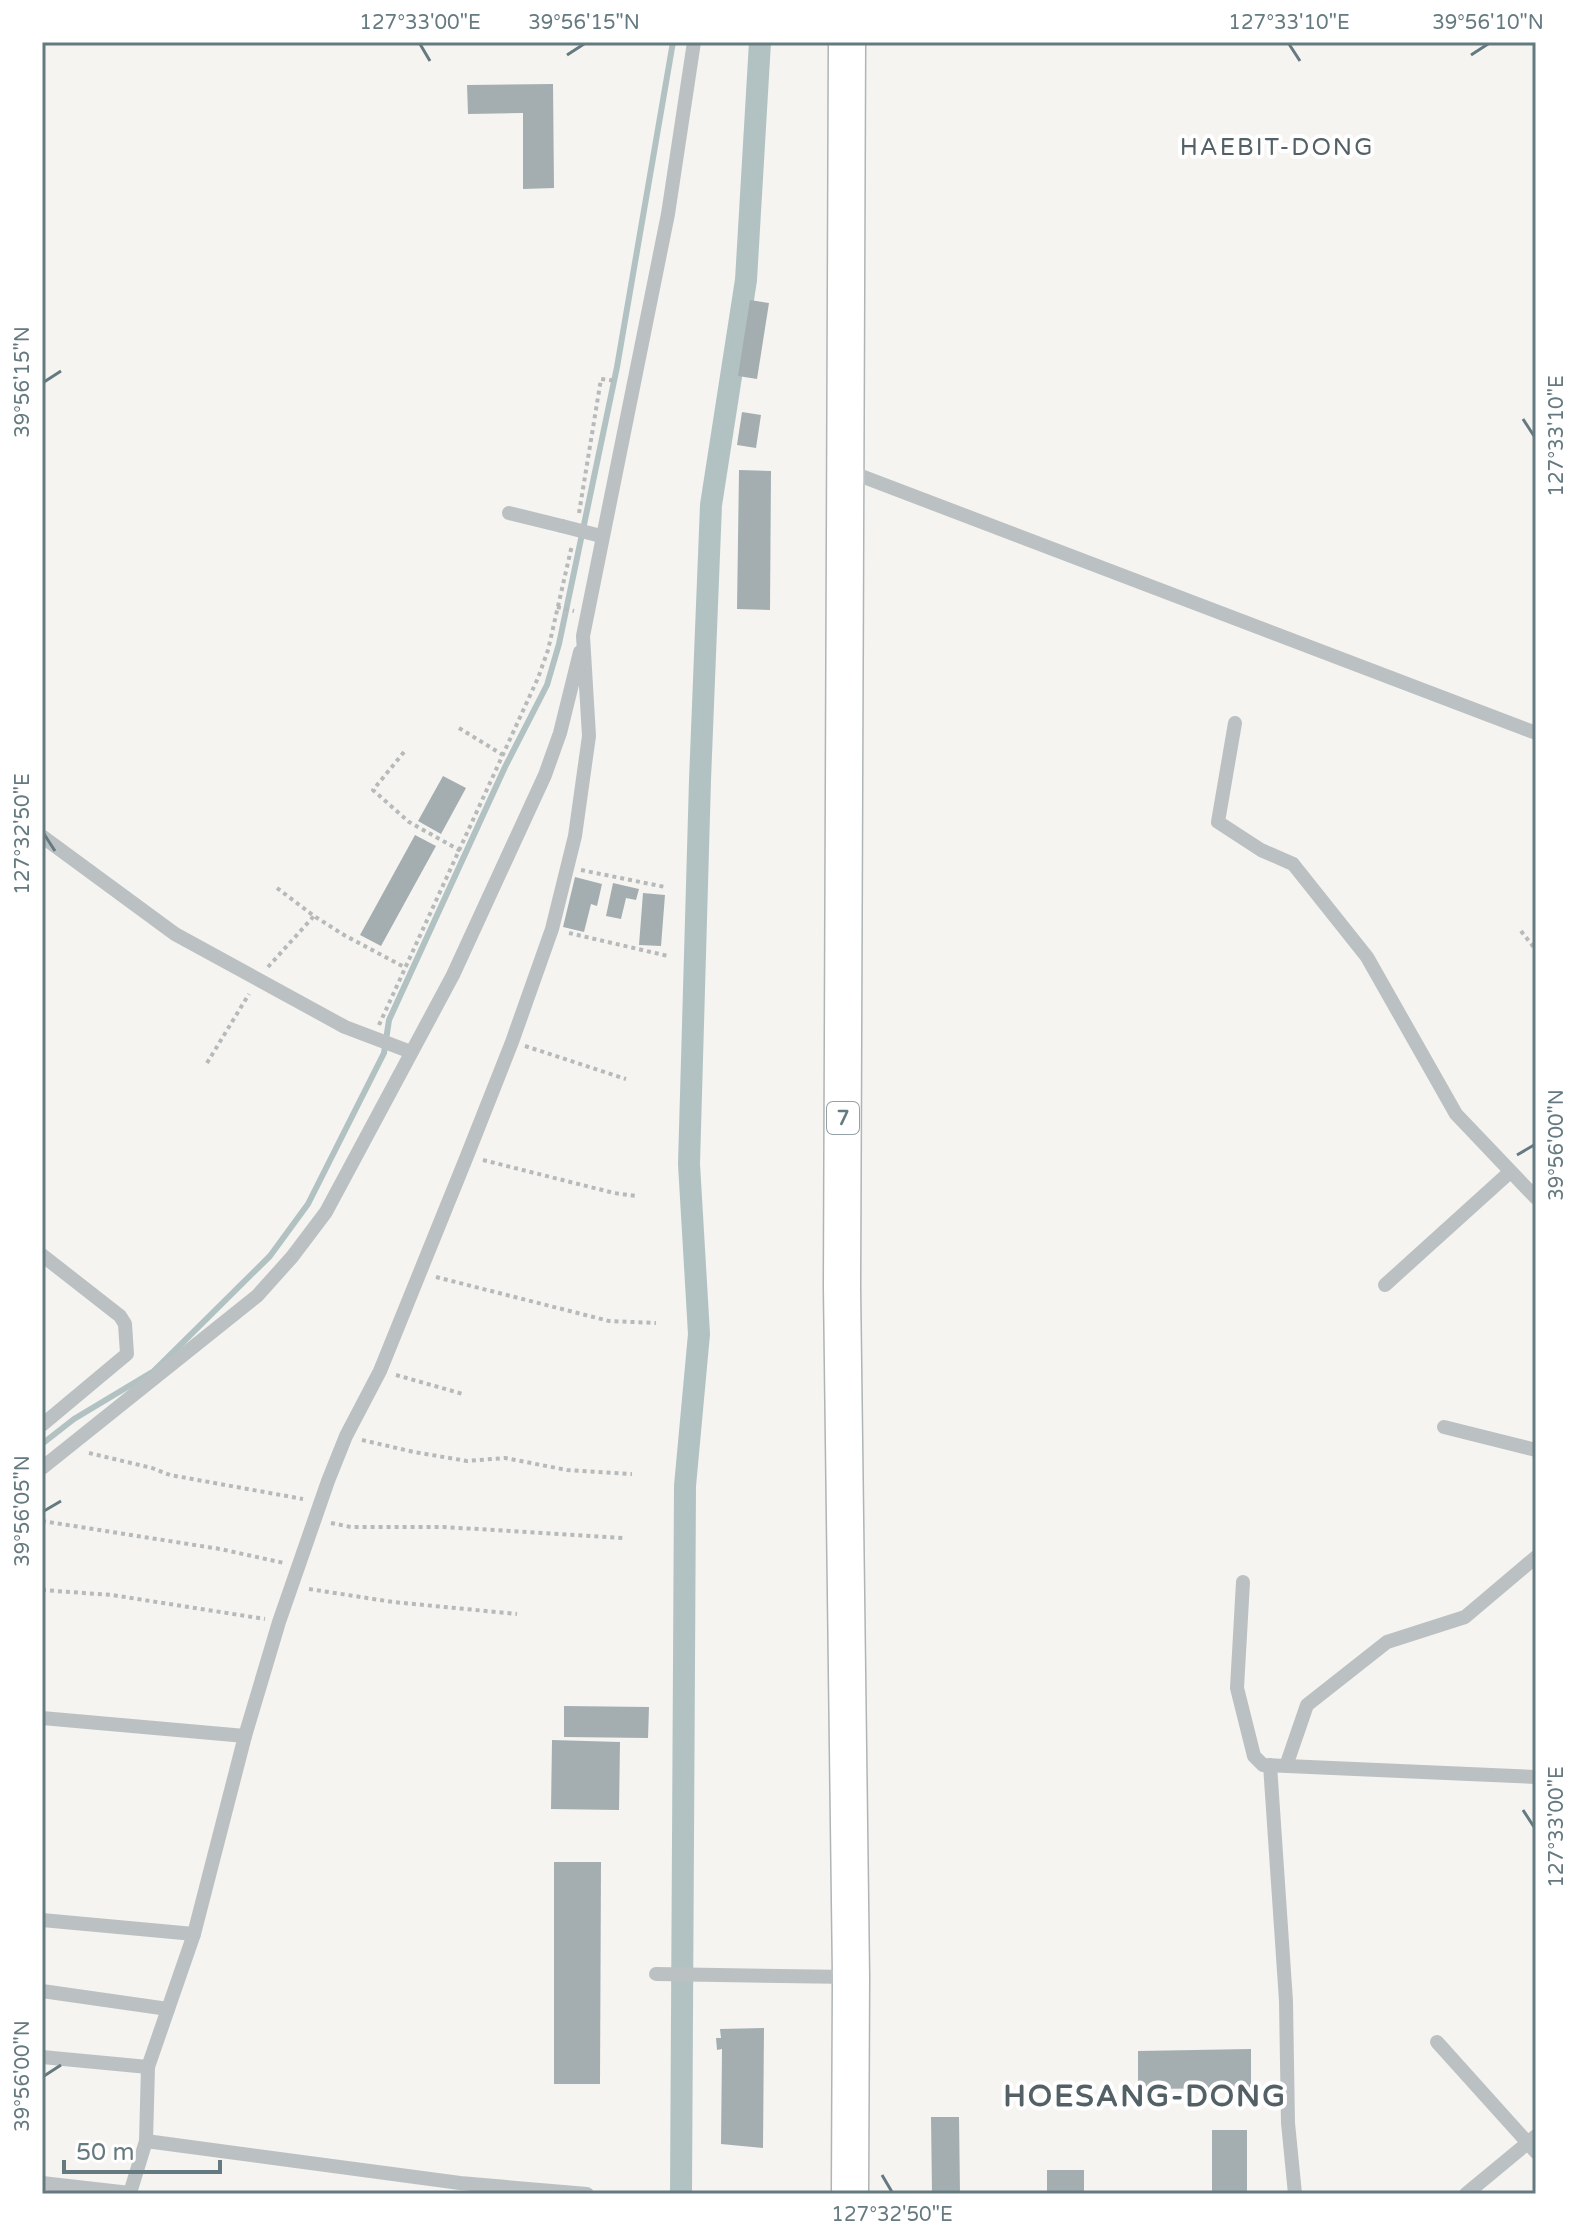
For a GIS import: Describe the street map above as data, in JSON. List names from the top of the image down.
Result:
{
  "streets": {
    "highway": ["7"]
  },
  "districts": ["HAEBIT-DONG", "HOESANG-DONG"],
  "scale_bar": "50 m",
  "coordinates": [
    "127°33'00\"E",
    "39°56'15\"N",
    "127°33'10\"E",
    "39°56'10\"N",
    "127°32'50\"E",
    "39°56'00\"N",
    "39°56'05\"N"
  ]
}
